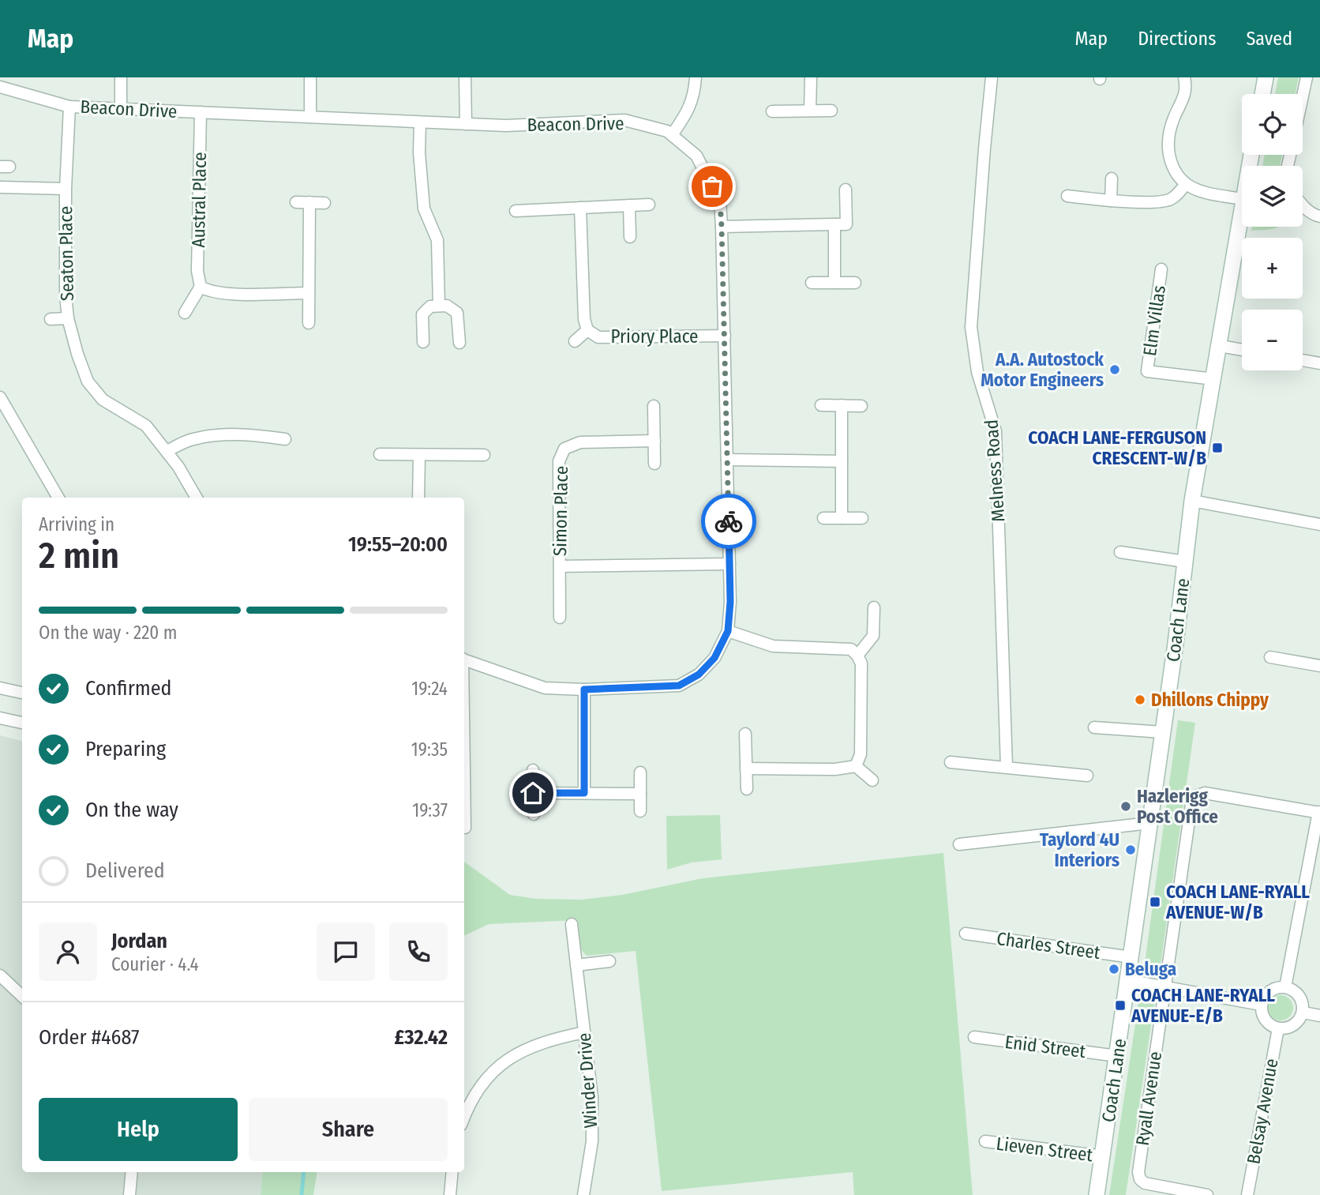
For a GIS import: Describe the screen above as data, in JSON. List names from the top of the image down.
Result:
{
  "streets": {
    "street": [
      "Beacon Drive",
      "Austral Place",
      "Seaton Place",
      "Elm Villas",
      "Priory Place",
      "Melness Road",
      "Simon Place",
      "Coach Lane",
      "Charles Street",
      "Enid Street",
      "Winder Drive",
      "Ryall Avenue",
      "Belsay Avenue",
      "Lieven Street"
    ]
  },
  "crossings": [
    ["Beacon Drive", "Austral Place"],
    ["Beacon Drive", "Seaton Place"],
    ["Beacon Drive", "Priory Place"],
    ["Beacon Drive", "Simon Place"],
    ["Elm Villas", "Coach Lane"],
    ["Coach Lane", "Charles Street"],
    ["Coach Lane", "Enid Street"],
    ["Coach Lane", "Lieven Street"]
  ],
  "places": {
    "other": [
      "A.A. Autostock Motor Engineers",
      "Dhillons Chippy",
      "Hazlerigg Post Office",
      "Taylord 4U Interiors",
      "Beluga"
    ],
    "transit": ["COACH LANE-FERGUSON CRESCENT-W/B", "COACH LANE-RYALL AVENUE-W/B", "COACH LANE-RYALL AVENUE-E/B"]
  },
  "page": {
    "header": "Map",
    "nav": ["Map", "Directions", "Saved"],
    "map_buttons": ["+", "−"],
    "heading": ["2 min", "Arriving in", "19:55–20:00"],
    "panel": [
      "Jordan",
      "Courier · 4.4",
      "Order #4687",
      "£32.42"
    ],
    "bar": "On the way · 220 m",
    "list": [
      ["Confirmed", "19:24"],
      ["Preparing", "19:35"],
      ["On the way", "19:37"],
      "Delivered"
    ],
    "buttons": ["Help", "Share"]
  }
}
